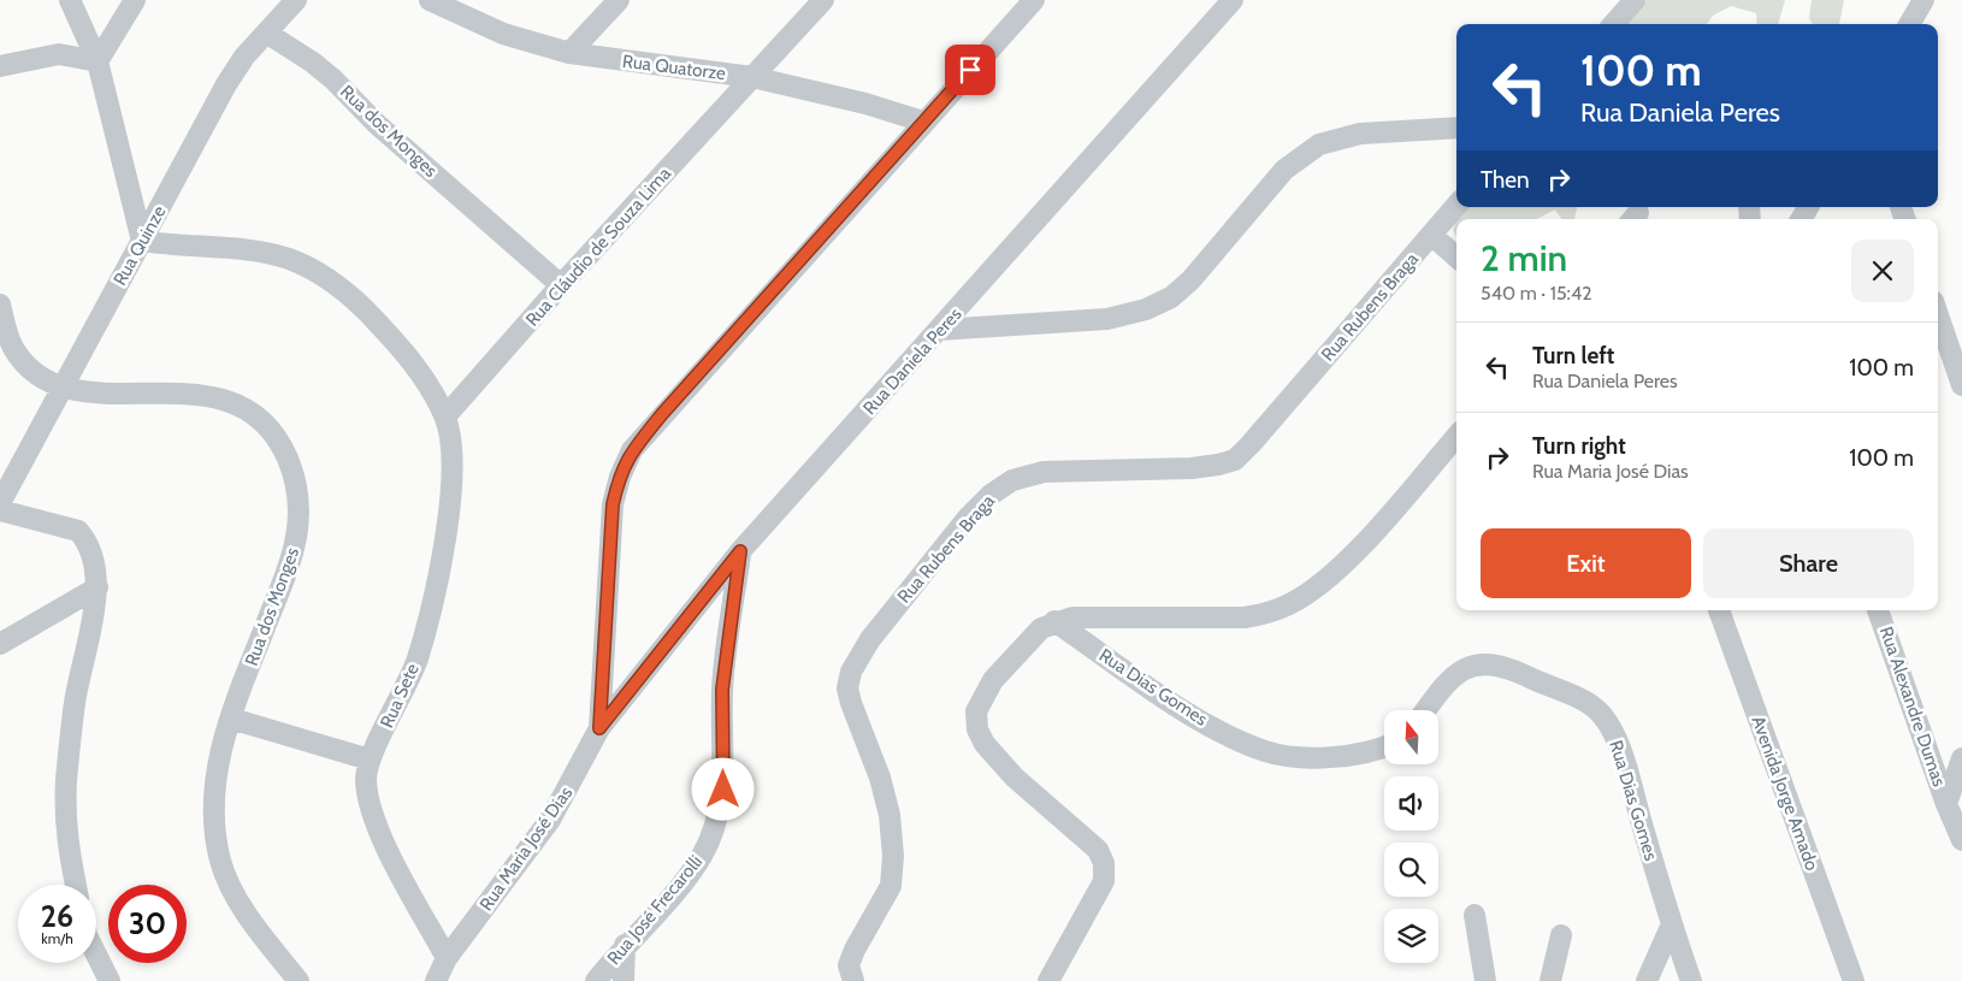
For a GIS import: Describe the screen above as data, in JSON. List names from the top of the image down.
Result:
{
  "streets": {
    "street": [
      "Rua Quatorze",
      "Rua dos Monges",
      "Rua Quinze",
      "Rua Cláudio de Souza Lima",
      "Rua Rubens Braga",
      "Rua Daniela Peres",
      "Rua Dias Gomes",
      "Rua Sete",
      "Rua Alexandre Dumas",
      "Avenida Jorge Amado",
      "Rua Maria José Dias",
      "Rua José Frecarolli"
    ]
  },
  "crossings": [
    ["Rua Quatorze", "Rua Cláudio de Souza Lima"],
    ["Rua Quatorze", "Rua Maria José Dias"],
    ["Rua dos Monges", "Rua Quinze"],
    ["Rua dos Monges", "Rua Cláudio de Souza Lima"],
    ["Rua Cláudio de Souza Lima", "Rua Sete"],
    ["Rua Daniela Peres", "Rua Maria José Dias"],
    ["Rua Daniela Peres", "Rua José Frecarolli"],
    ["Rua Sete", "Rua Maria José Dias"]
  ],
  "north": "top",
  "page": {
    "turn": ["100 m", "Rua Daniela Peres"],
    "then": "Then",
    "heading": ["2 min", "540 m · 15:42"],
    "list": [
      {
        "name": "Turn left",
        "note": "Rua Daniela Peres",
        "value": "100 m"
      },
      {
        "name": "Turn right",
        "note": "Rua Maria José Dias",
        "value": "100 m"
      }
    ],
    "buttons": ["Exit", "Share"],
    "speed": "26 km/h",
    "limit": "30"
  }
}
